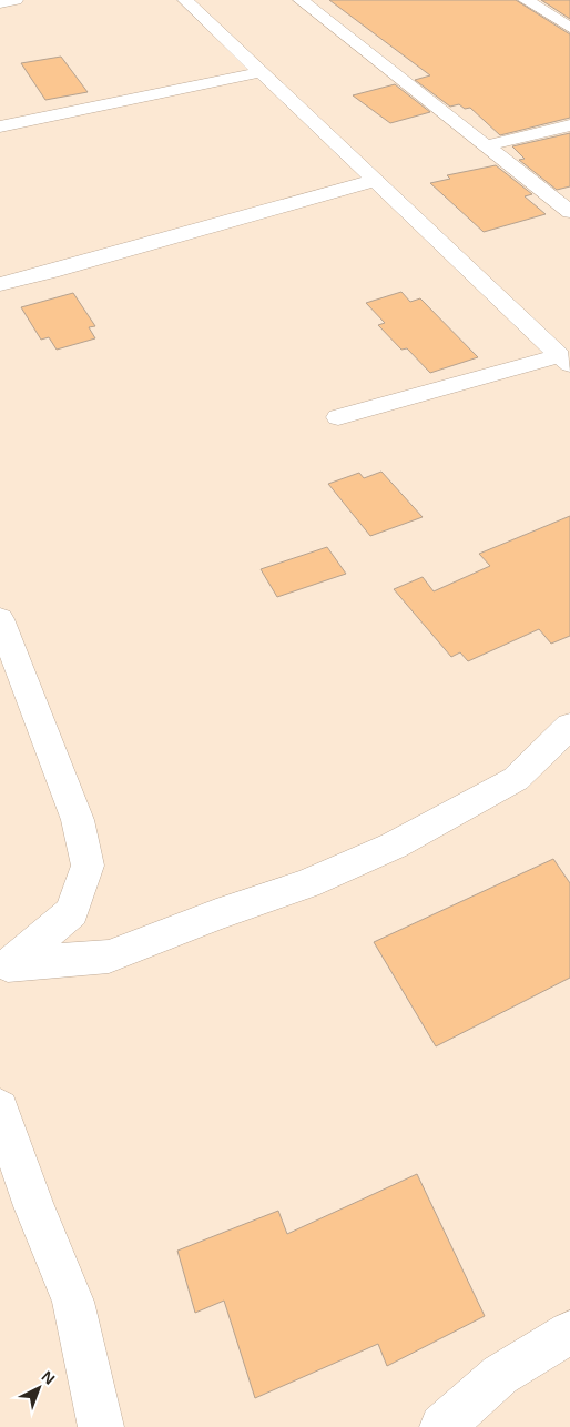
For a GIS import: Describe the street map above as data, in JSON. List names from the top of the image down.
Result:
{
  "north": "top right"
}
